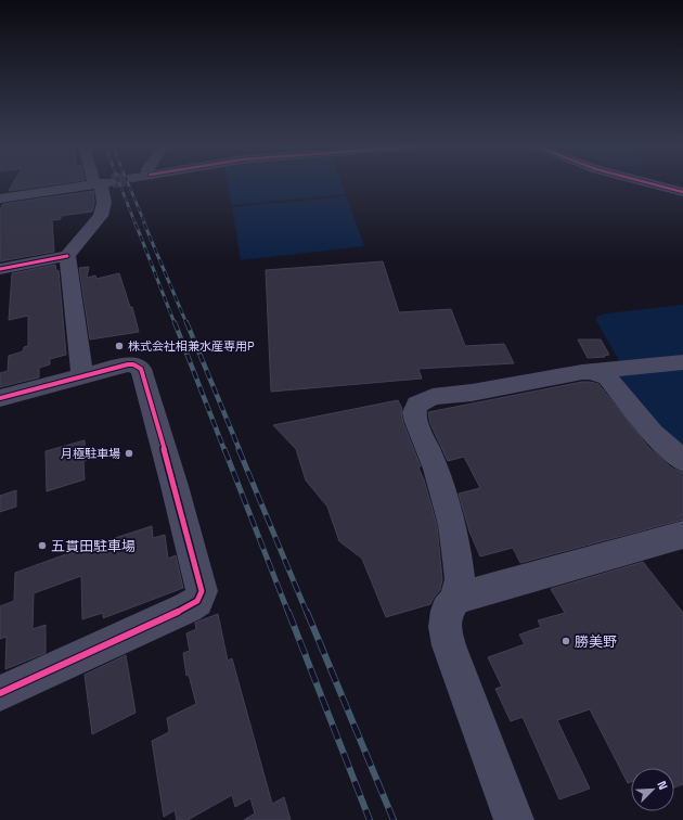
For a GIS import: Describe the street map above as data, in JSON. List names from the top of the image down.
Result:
{
  "places": [
    "株式会社相兼水産専用P",
    "月極駐車場",
    "五貫田駐車場",
    "勝美野"
  ],
  "north": "top right"
}
